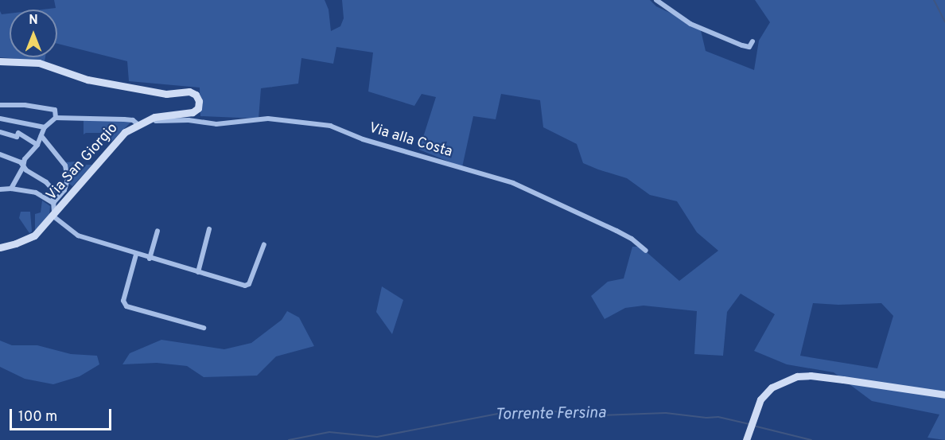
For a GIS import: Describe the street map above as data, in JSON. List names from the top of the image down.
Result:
{
  "streets": {
    "street": ["Via alla Costa", "Via San Giorgio"]
  },
  "crossings": [
    ["Via alla Costa", "Via San Giorgio"]
  ],
  "water": ["Torrente Fersina"],
  "scale_bar": "100 m",
  "north": "top"
}
